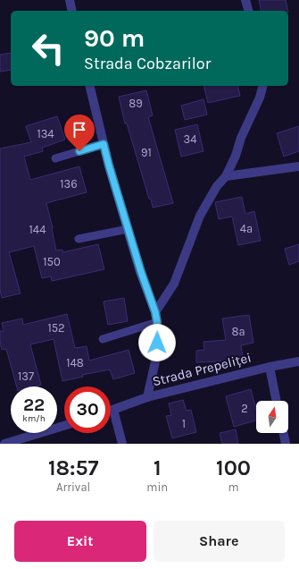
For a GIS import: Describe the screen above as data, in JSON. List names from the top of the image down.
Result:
{
  "streets": {
    "street": ["Strada Prepeliței"]
  },
  "house_numbers": [
    "89",
    "134",
    "34",
    "91",
    "136",
    "4a",
    "144",
    "150",
    "152",
    "8a",
    "148",
    "137",
    "2",
    "1"
  ],
  "north": "top",
  "page": {
    "turn": ["90 m", "Strada Cobzarilor"],
    "speed": "22 km/h",
    "limit": "30",
    "eta": [
      "18:57",
      "Arrival",
      "1",
      "min",
      "100",
      "m"
    ],
    "buttons": ["Exit", "Share"]
  }
}
